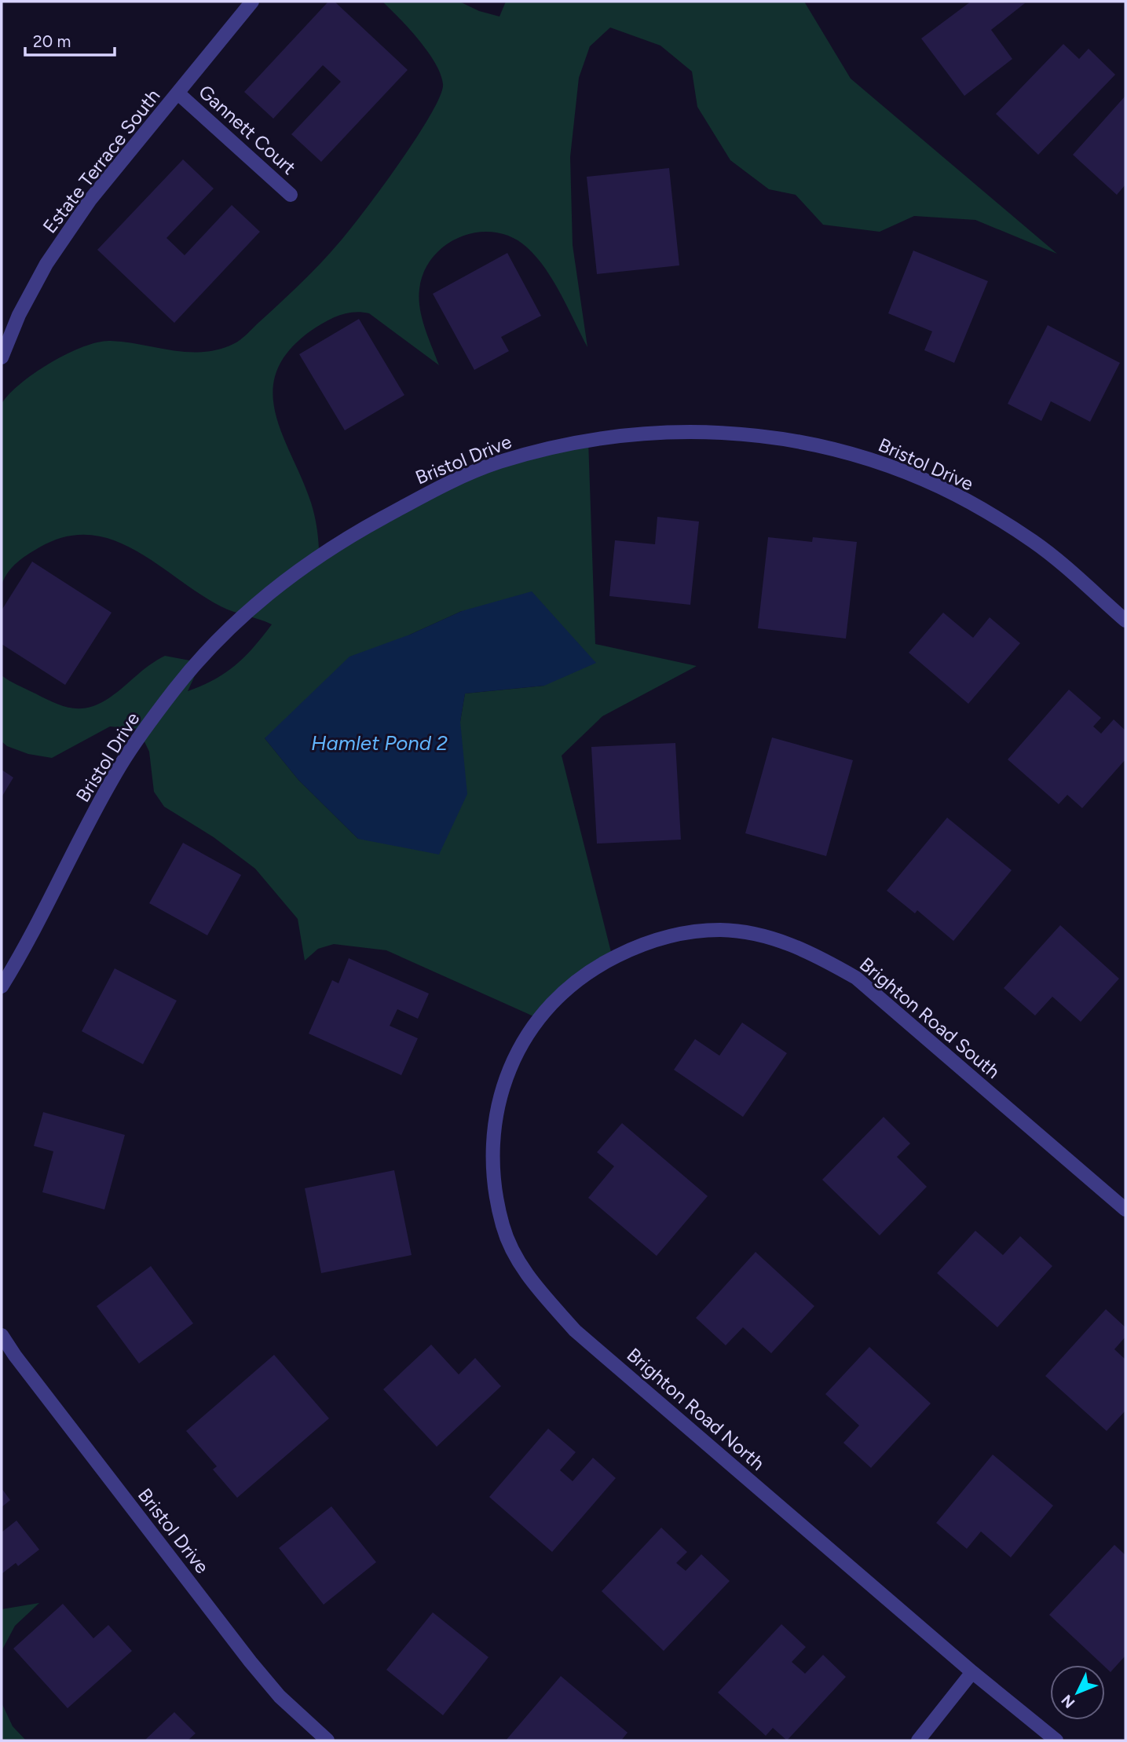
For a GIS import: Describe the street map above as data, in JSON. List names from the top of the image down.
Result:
{
  "streets": {
    "street": [
      "Gannett Court",
      "Estate Terrace South",
      "Bristol Drive",
      "Brighton Road South",
      "Brighton Road North"
    ]
  },
  "crossings": [
    ["Gannett Court", "Estate Terrace South"],
    ["Brighton Road South", "Brighton Road North"]
  ],
  "water": ["Hamlet Pond 2"],
  "scale_bar": "20 m",
  "north": "bottom left"
}
